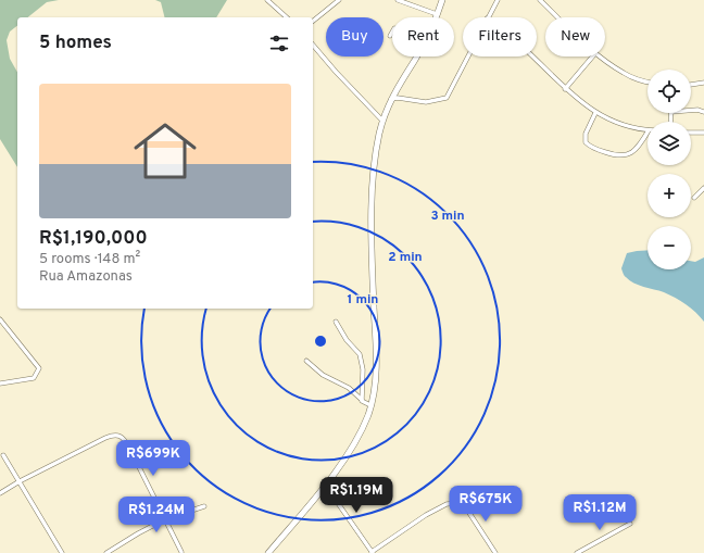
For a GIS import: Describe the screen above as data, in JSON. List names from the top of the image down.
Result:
{
  "page": {
    "chip": [
      "Buy",
      "Rent",
      "Filters",
      "New"
    ],
    "heading": "5 homes",
    "map_buttons": ["+", "−"],
    "list": [
      {
        "name": "R$1,190,000",
        "note": "5 rooms · 148 m² · Rua Amazonas"
      }
    ],
    "price": [
      "R$699K",
      "R$1.19M",
      "R$675K",
      "R$1.12M",
      "R$1.24M"
    ]
  },
  "rings": ["3 min", "2 min", "1 min"]
}
